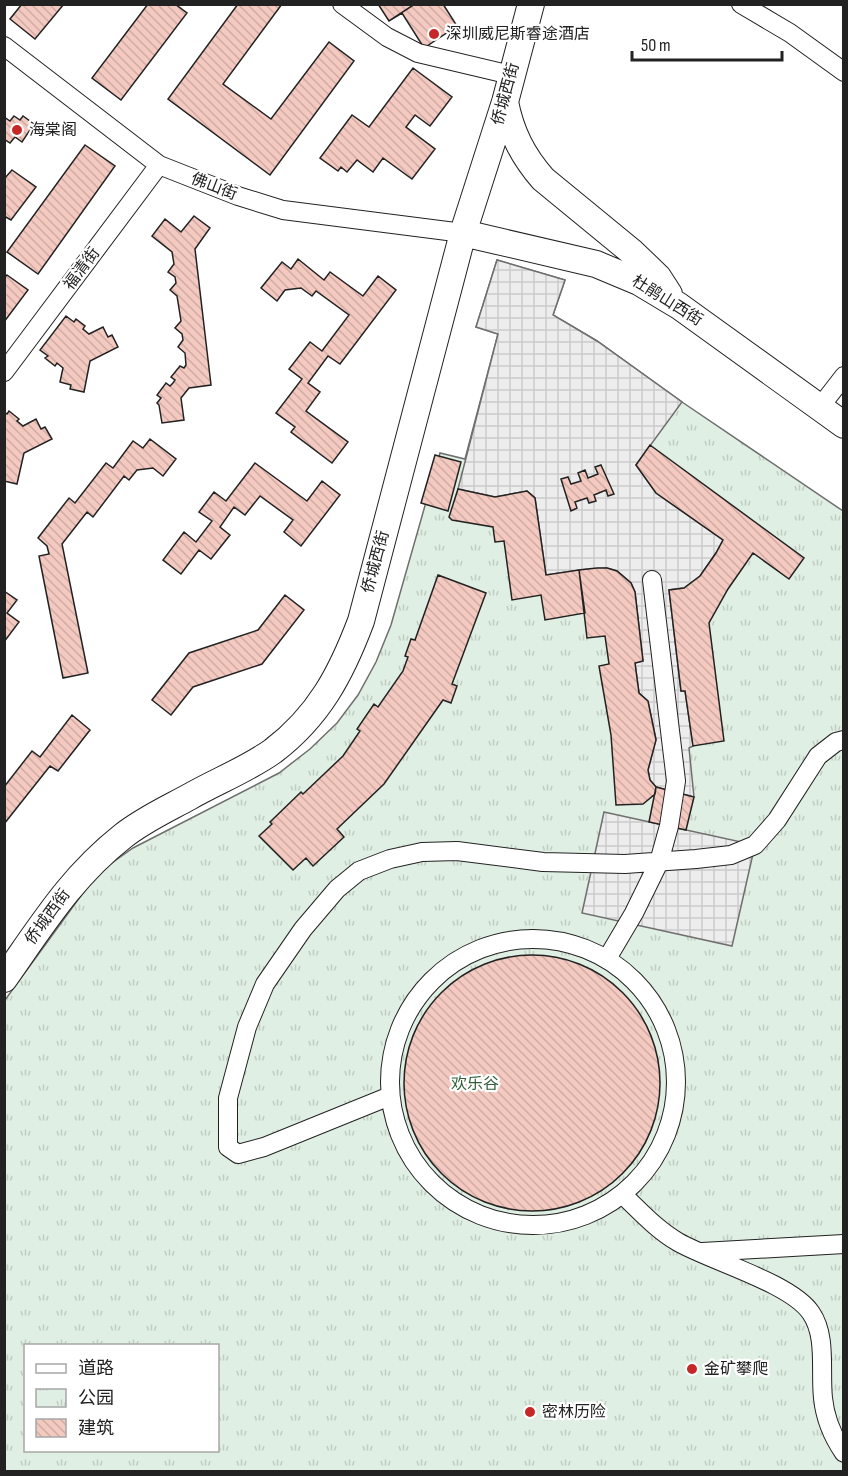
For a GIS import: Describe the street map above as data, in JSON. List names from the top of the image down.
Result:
{
  "streets": {
    "street": [
      "侨城西街",
      "佛山街",
      "福清街",
      "杜鹃山西街"
    ]
  },
  "crossings": [
    ["侨城西街", "佛山街"],
    ["侨城西街", "杜鹃山西街"],
    ["佛山街", "福清街"],
    ["佛山街", "杜鹃山西街"]
  ],
  "parks": ["欢乐谷"],
  "places": [
    "深圳威尼斯睿途酒店",
    "海棠阁",
    "金矿攀爬",
    "密林历险"
  ],
  "legend": ["道路", "公园", "建筑"],
  "scale_bar": "50 m"
}
